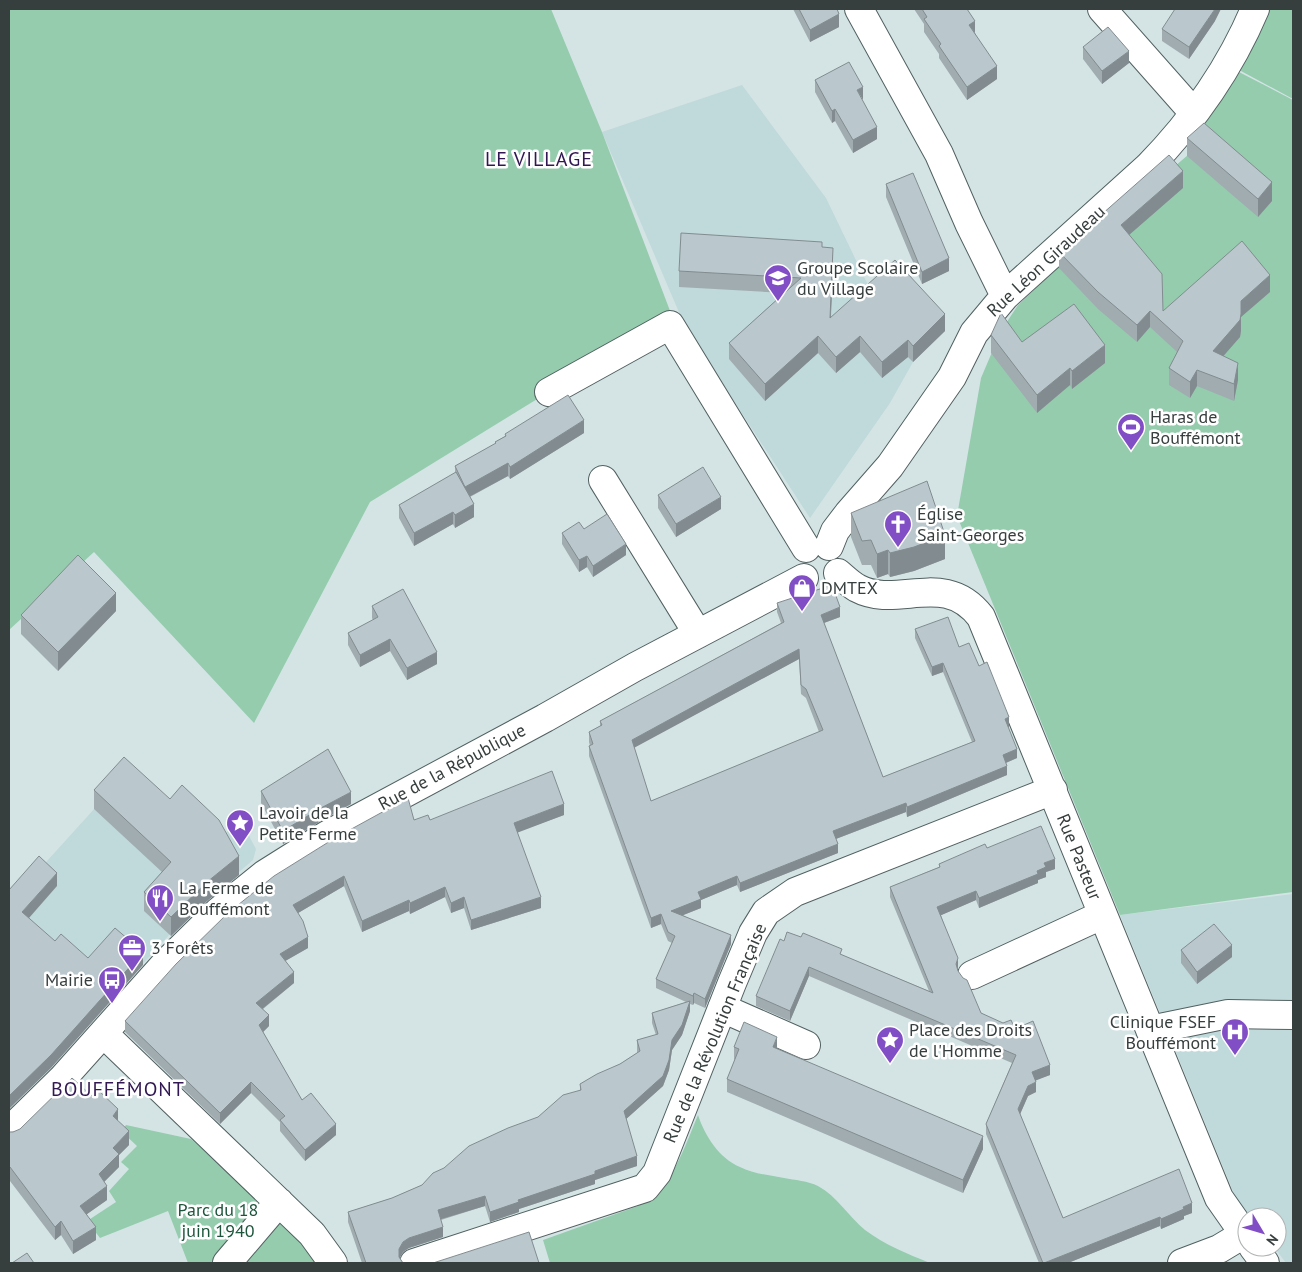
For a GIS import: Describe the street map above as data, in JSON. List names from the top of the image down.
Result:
{
  "streets": {
    "street": [
      "Rue Léon Giraudeau",
      "Rue de la République",
      "Rue Pasteur",
      "Rue de la Révolution Française"
    ]
  },
  "crossings": [
    ["Rue Léon Giraudeau", "Rue de la République"],
    ["Rue Léon Giraudeau", "Rue Pasteur"],
    ["Rue de la République", "Rue Pasteur"],
    ["Rue Pasteur", "Rue de la Révolution Française"]
  ],
  "districts": ["LE VILLAGE", "BOUFFÉMONT"],
  "parks": ["Parc du 18 juin 1940"],
  "places": {
    "school or university": ["Groupe Scolaire du Village"],
    "sports": ["Haras de Bouffémont"],
    "church": ["Église Saint-Georges"],
    "shop": ["DMTEX"],
    "place": ["Lavoir de la Petite Ferme", "Place des Droits de l'Homme"],
    "restaurant": ["La Ferme de Bouffémont"],
    "office": ["3 Forêts"],
    "bus stop": ["Mairie"],
    "hospital": ["Clinique FSEF Bouffémont"]
  },
  "north": "bottom right"
}
